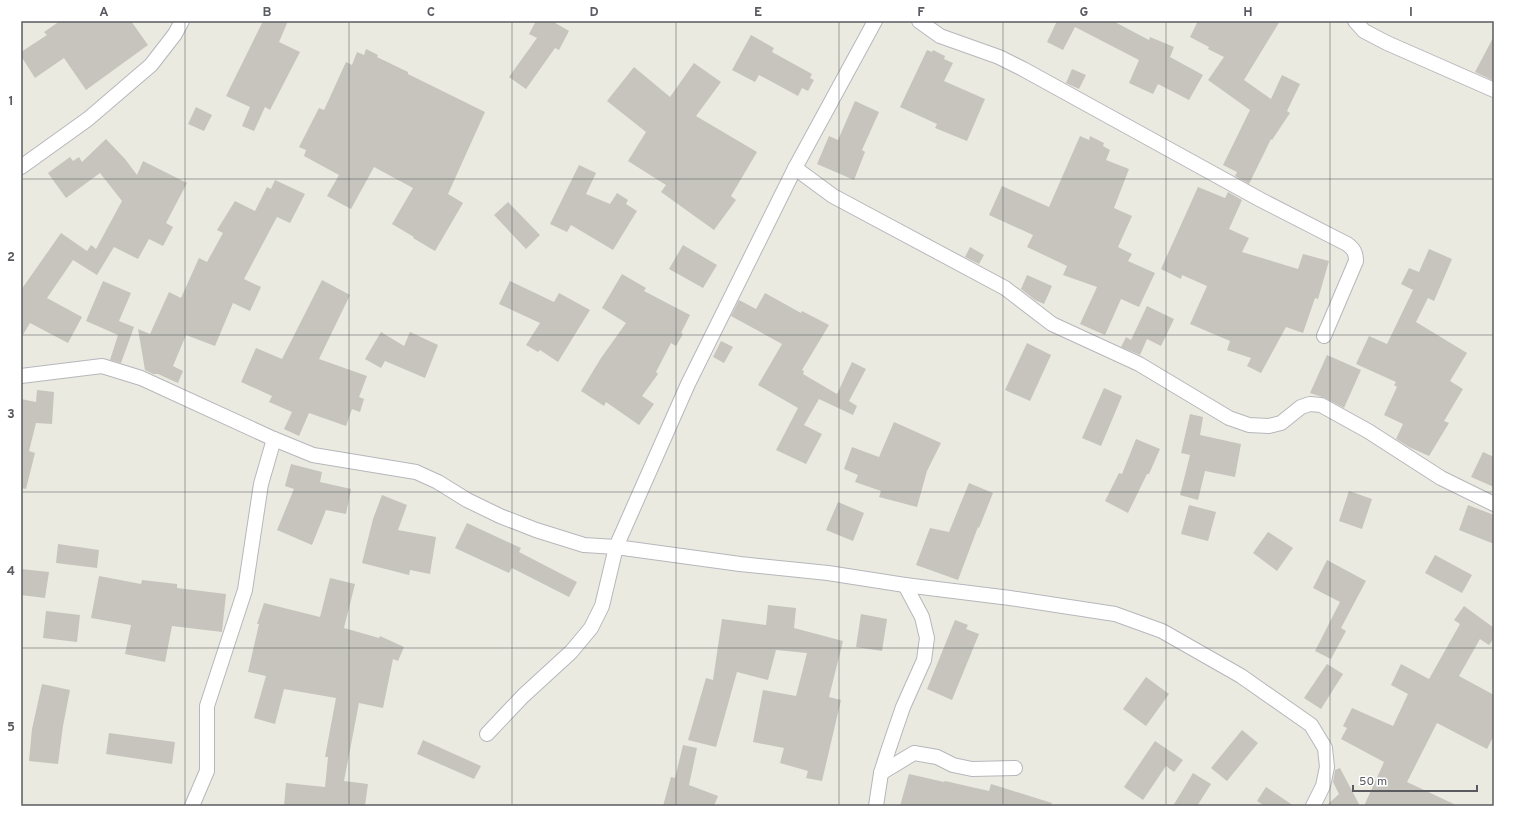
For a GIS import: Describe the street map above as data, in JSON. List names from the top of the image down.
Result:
{
  "scale_bar": "50 m",
  "grid": {
    "columns": [
      "A",
      "B",
      "C",
      "D",
      "E",
      "F",
      "G",
      "H",
      "I"
    ],
    "rows": [
      "1",
      "2",
      "3",
      "4",
      "5"
    ]
  }
}
